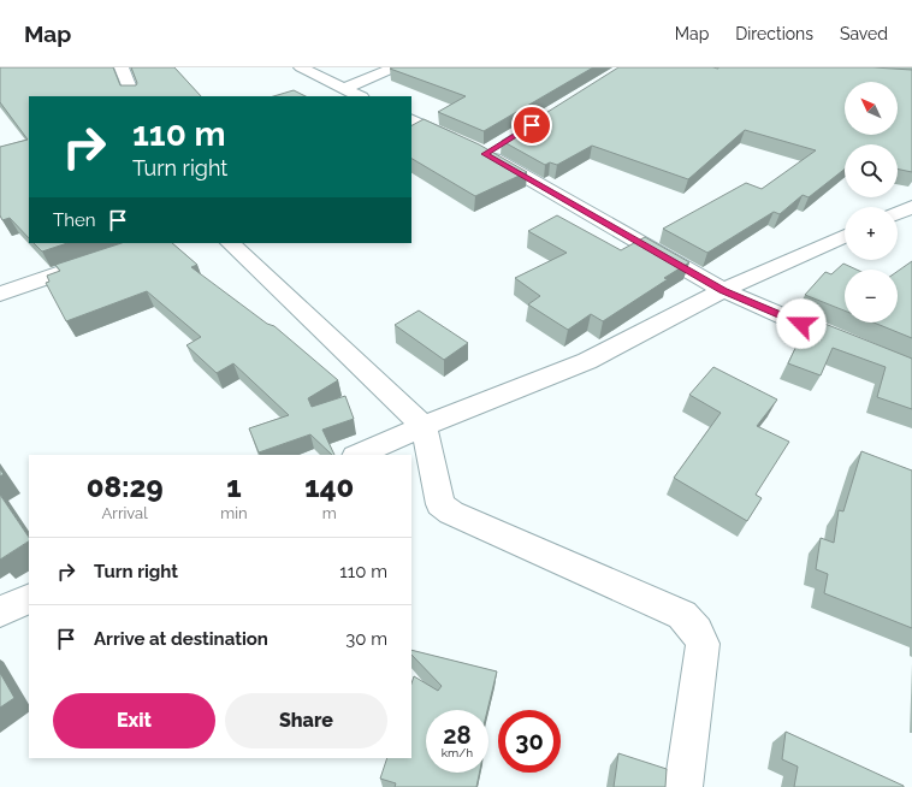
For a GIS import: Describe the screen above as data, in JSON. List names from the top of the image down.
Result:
{
  "north": "top left",
  "page": {
    "header": "Map",
    "nav": ["Map", "Directions", "Saved"],
    "map_buttons": ["+", "−"],
    "turn": ["110 m", "Turn right"],
    "then": "Then",
    "eta": [
      "08:29",
      "Arrival",
      "1",
      "min",
      "140",
      "m"
    ],
    "list": [
      {
        "name": "Turn right",
        "value": "110 m"
      },
      {
        "name": "Arrive at destination",
        "value": "30 m"
      }
    ],
    "buttons": ["Exit", "Share"],
    "speed": "28 km/h",
    "limit": "30"
  }
}
